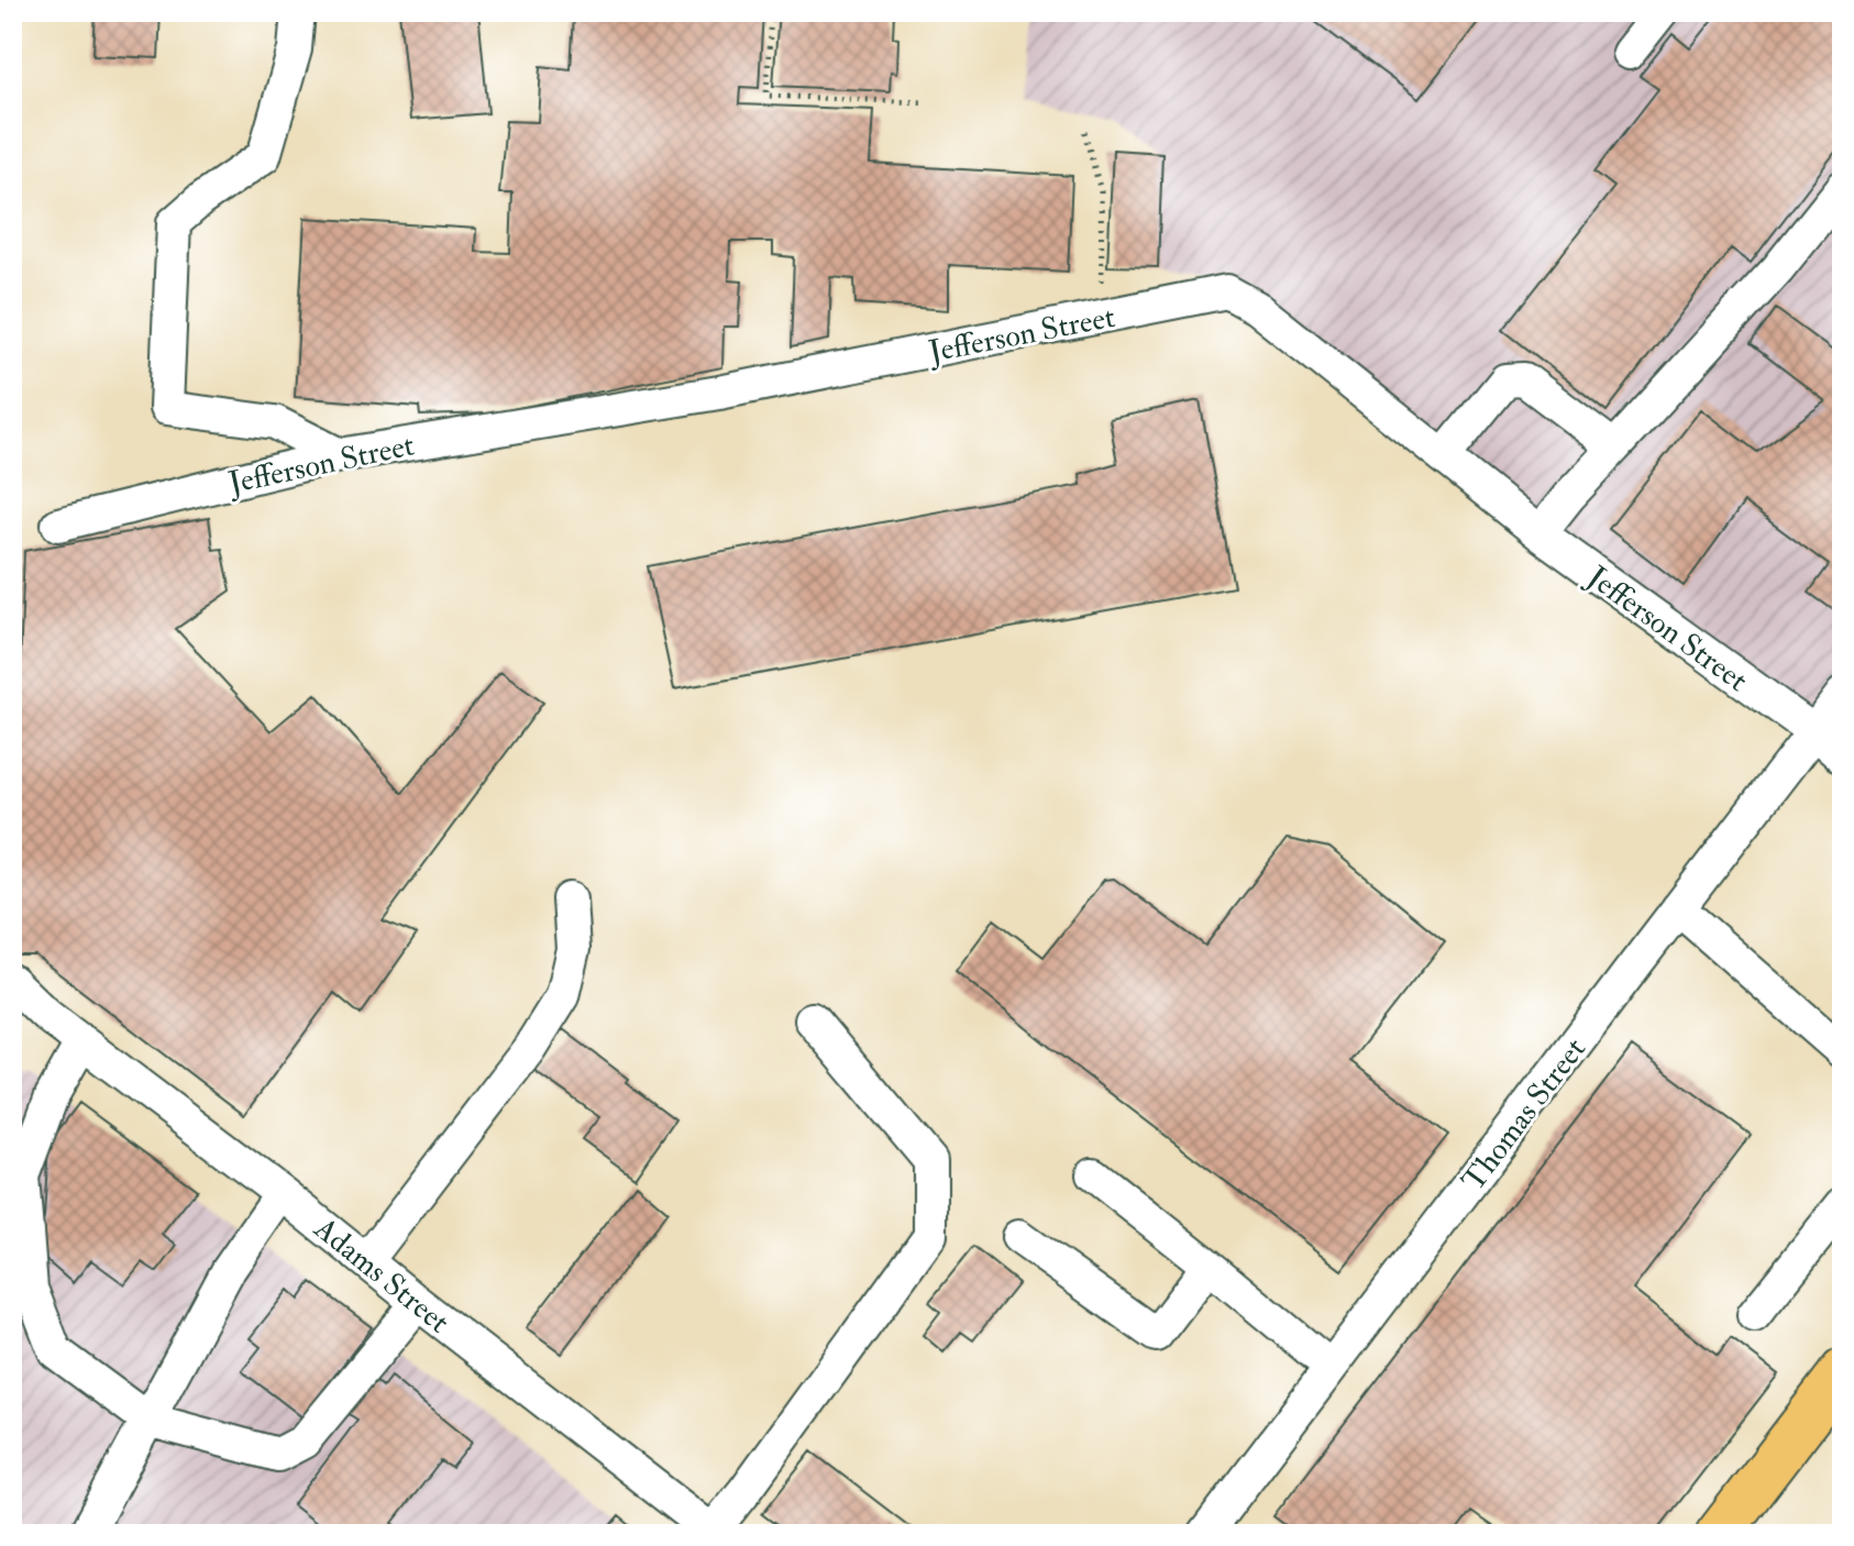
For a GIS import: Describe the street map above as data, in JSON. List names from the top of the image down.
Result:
{
  "streets": {
    "street": ["Jefferson Street", "Thomas Street", "Adams Street"]
  },
  "crossings": [
    ["Jefferson Street", "Thomas Street"]
  ]
}
